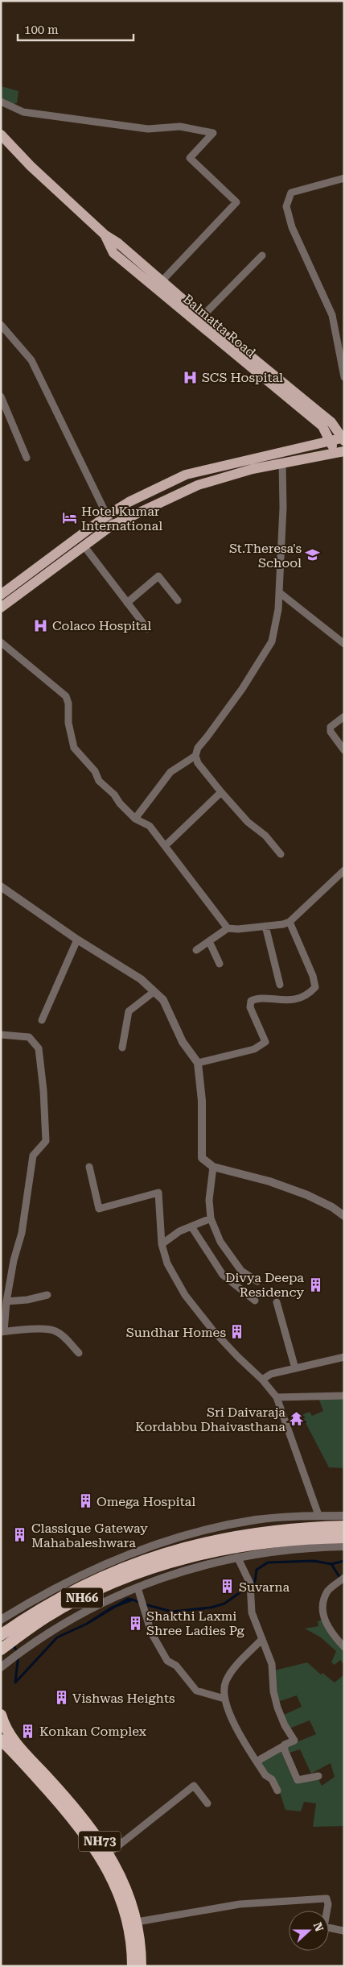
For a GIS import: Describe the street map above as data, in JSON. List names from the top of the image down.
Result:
{
  "streets": {
    "highway": ["NH66", "NH73"],
    "main road": ["Balmatta Road"]
  },
  "places": {
    "hospital": ["SCS Hospital", "Colaco Hospital"],
    "hotel": ["Hotel Kumar International"],
    "school or university": ["St.Theresa's School"],
    "building": [
      "Divya Deepa Residency",
      "Sundhar Homes",
      "Omega Hospital",
      "Classique Gateway Mahabaleshwara",
      "Suvarna",
      "Shakthi Laxmi Shree Ladies Pg",
      "Vishwas Heights",
      "Konkan Complex"
    ],
    "temple": ["Sri Daivaraja Kordabbu Dhaivasthana"]
  },
  "scale_bar": "100 m",
  "north": "right"
}
